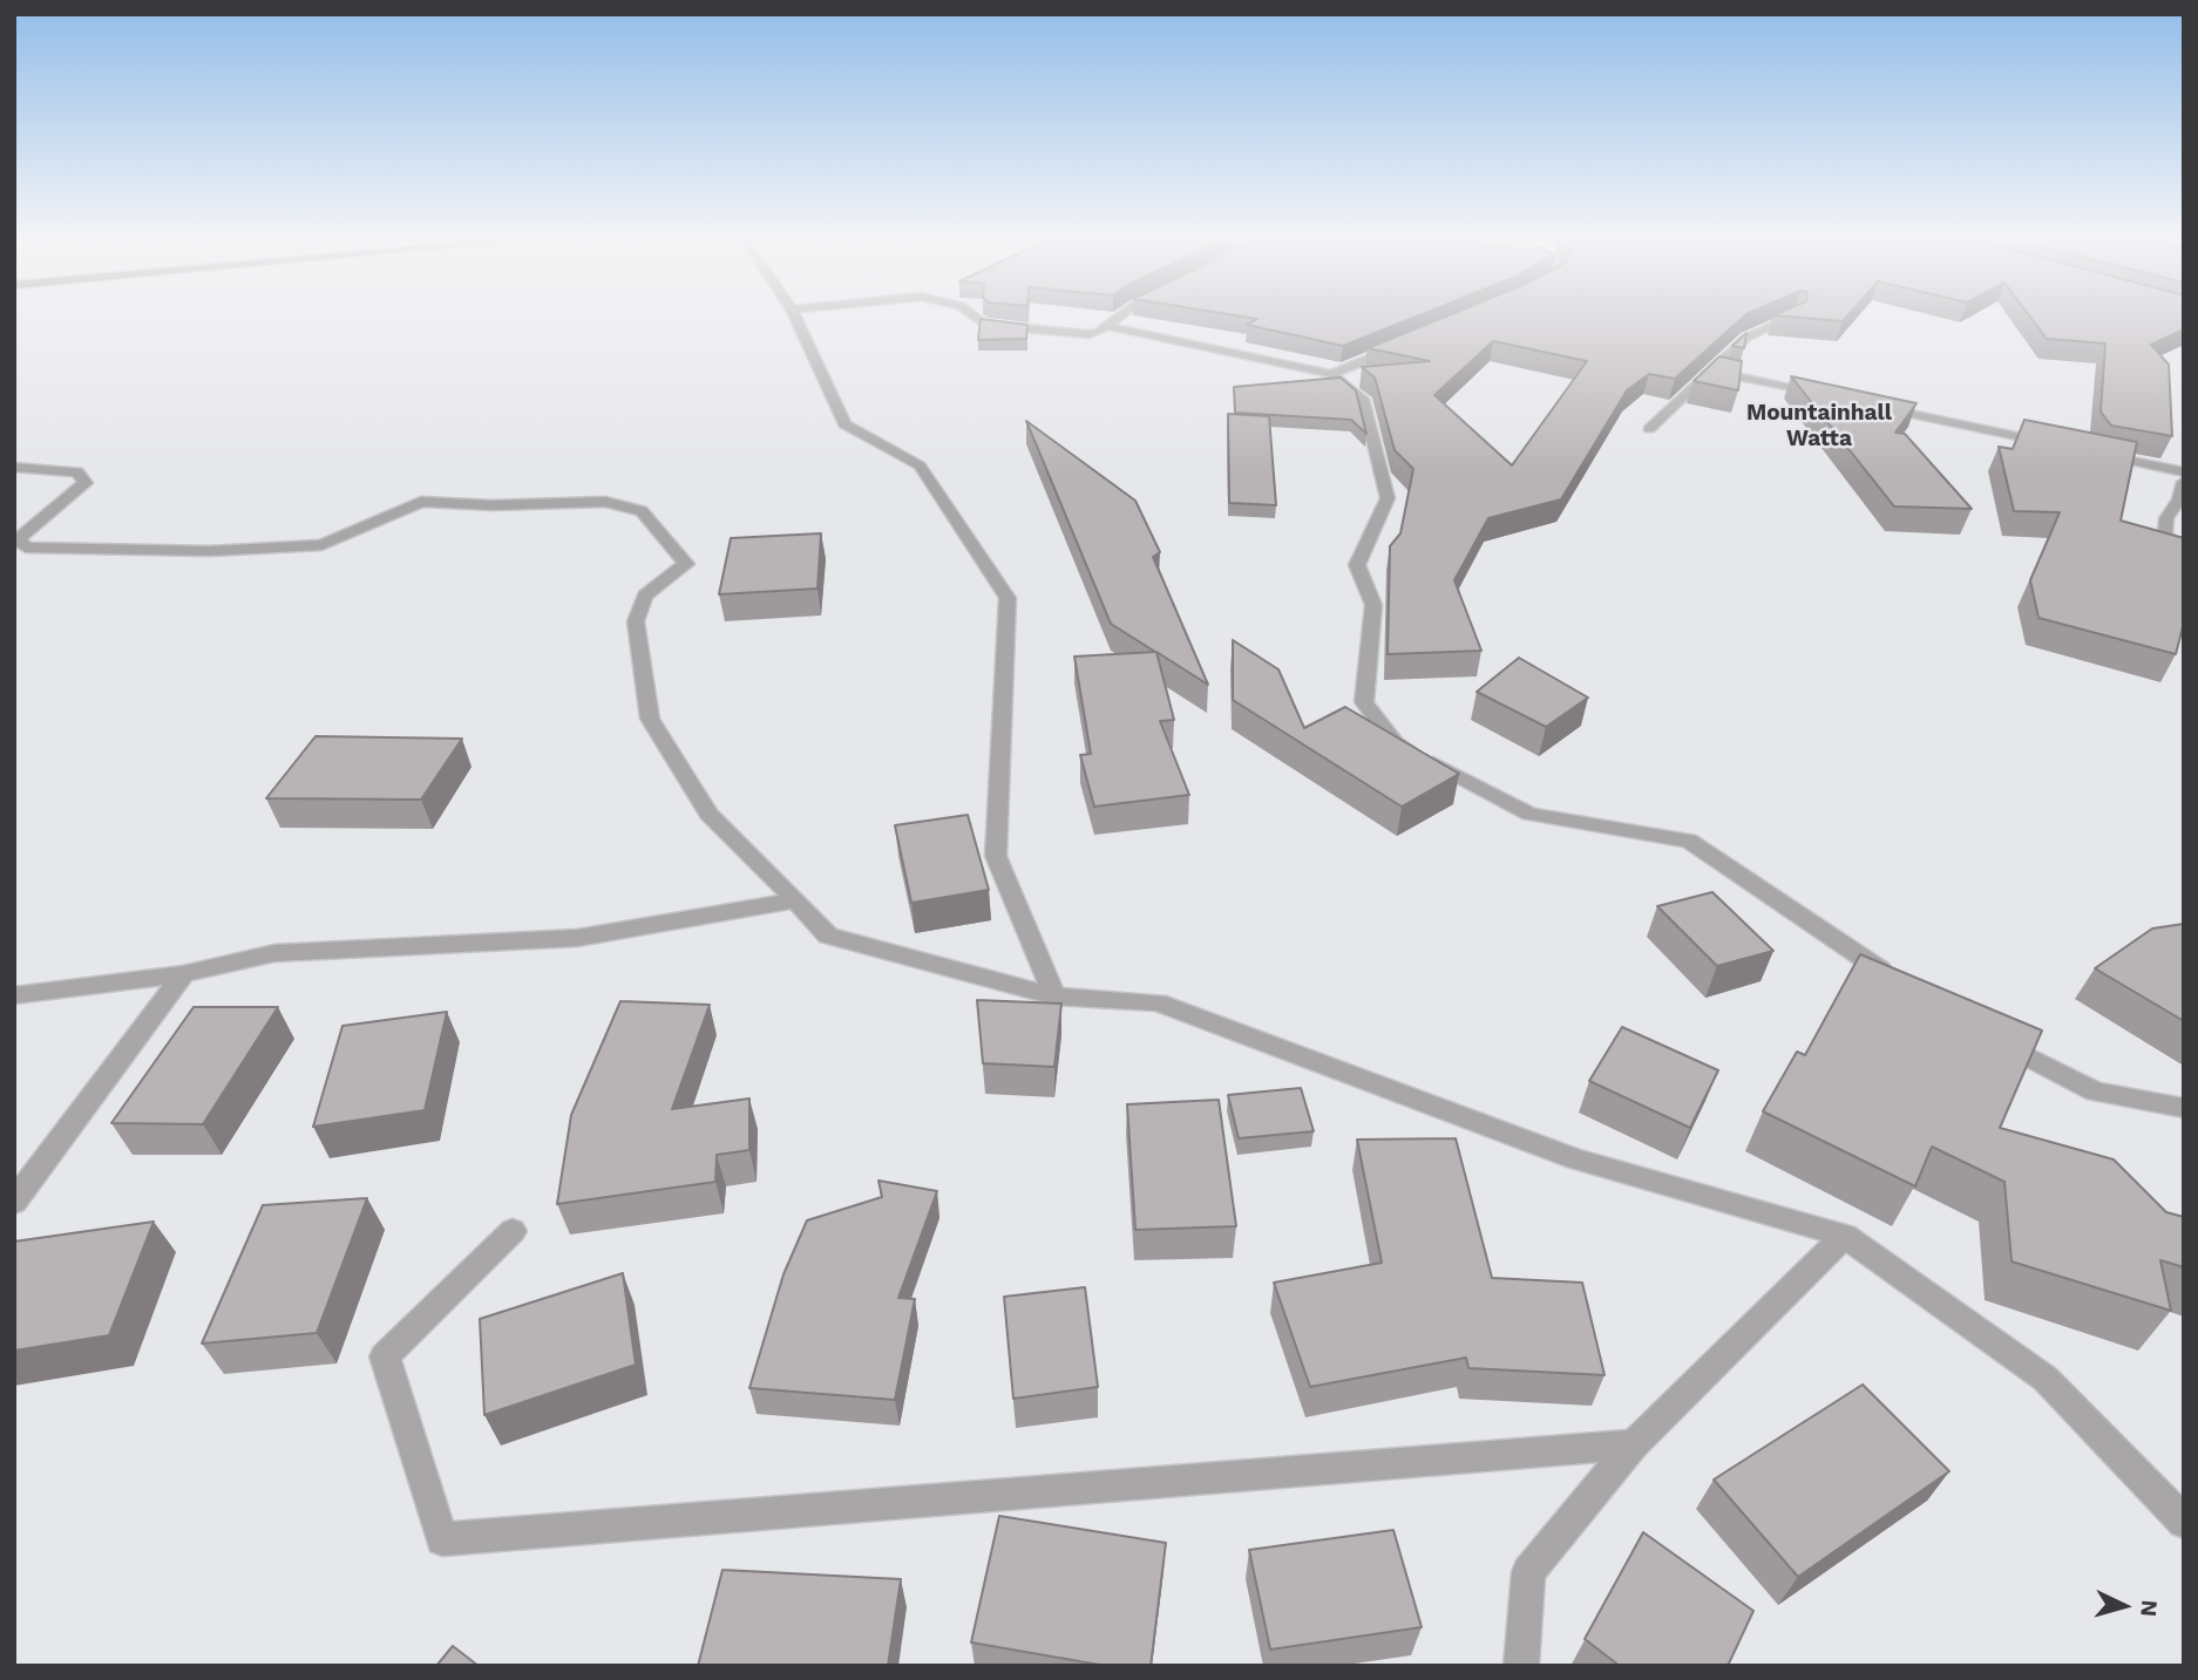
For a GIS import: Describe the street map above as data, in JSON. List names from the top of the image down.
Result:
{
  "districts": ["Mountainhall Watta"],
  "north": "right"
}
